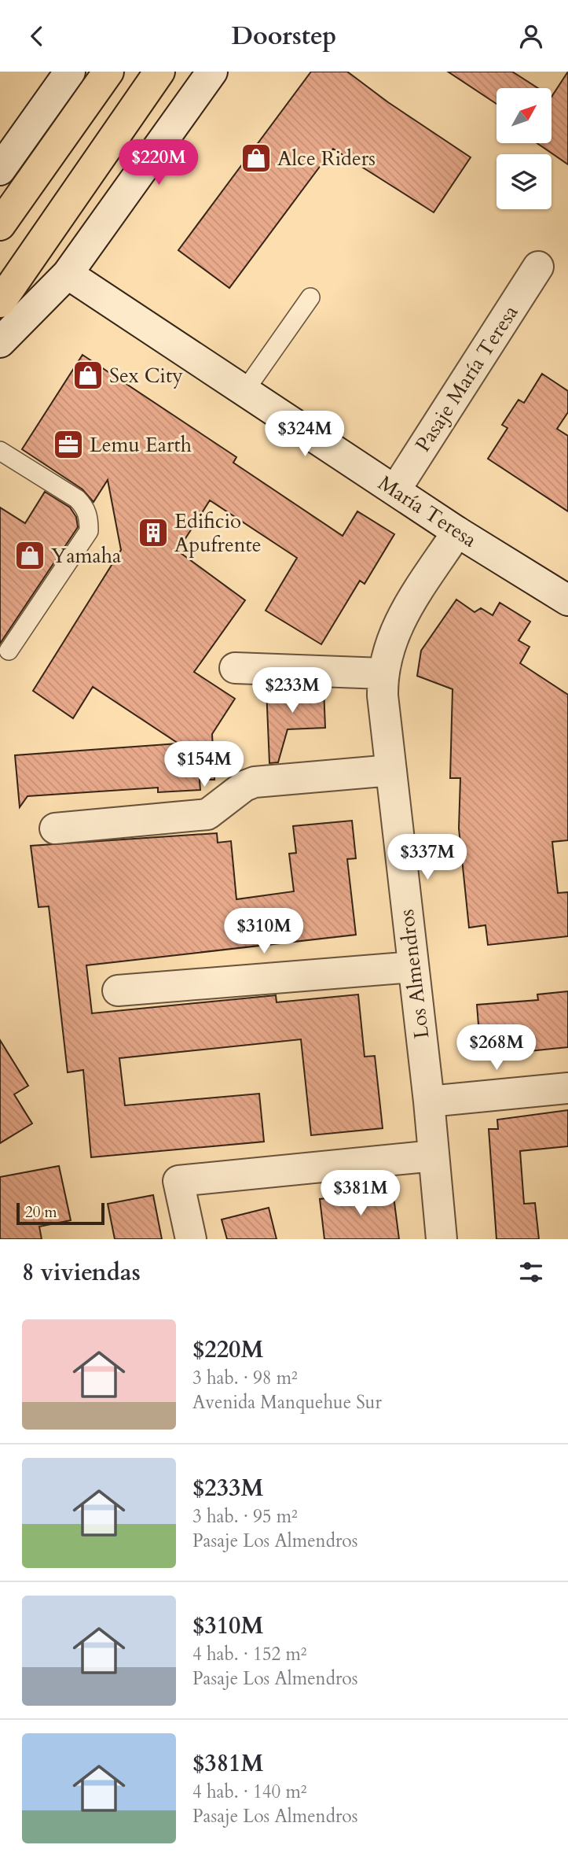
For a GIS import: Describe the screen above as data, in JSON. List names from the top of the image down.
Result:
{
  "streets": {
    "street": ["Pasaje María Teresa", "María Teresa", "Los Almendros"]
  },
  "crossings": [
    ["Pasaje María Teresa", "María Teresa"],
    ["María Teresa", "Los Almendros"]
  ],
  "places": {
    "shop": ["Alce Riders", "Sex City", "Yamaha"],
    "office": ["Lemu Earth"],
    "building": ["Edificio Apufrente"]
  },
  "scale_bar": "20 m",
  "north": "top right",
  "page": {
    "header": "Doorstep",
    "price": [
      "$220M",
      "$324M",
      "$233M",
      "$154M",
      "$337M",
      "$310M",
      "$268M",
      "$381M"
    ],
    "scale": "20 m",
    "heading": "8 viviendas",
    "list": [
      {
        "name": "$220M",
        "note": "3 hab. · 98 m² · Avenida Manquehue Sur"
      },
      {
        "name": "$233M",
        "note": "3 hab. · 95 m² · Pasaje Los Almendros"
      },
      {
        "name": "$310M",
        "note": "4 hab. · 152 m² · Pasaje Los Almendros"
      },
      {
        "name": "$381M",
        "note": "4 hab. · 140 m² · Pasaje Los Almendros"
      }
    ]
  }
}
